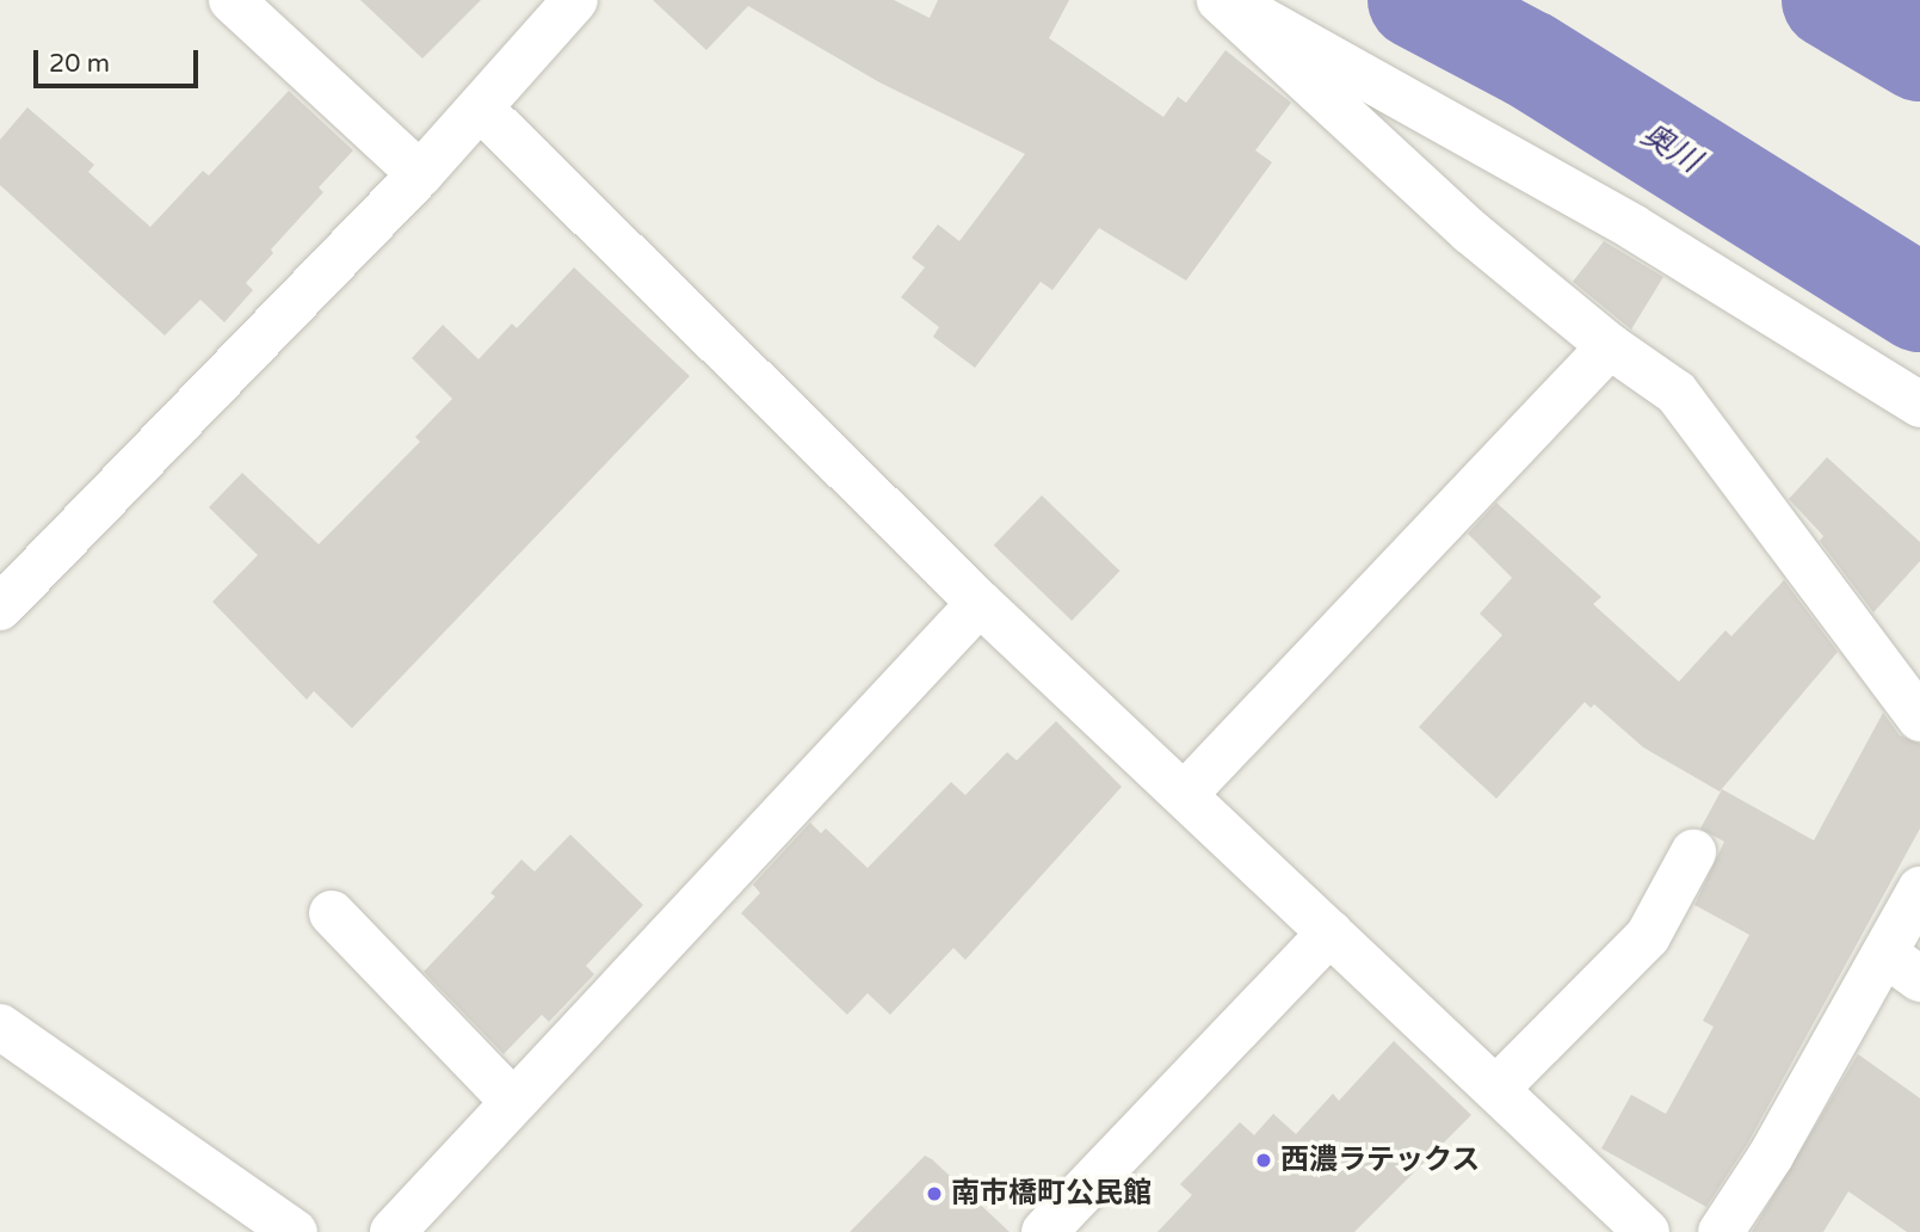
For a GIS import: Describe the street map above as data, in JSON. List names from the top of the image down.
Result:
{
  "water": ["奥川"],
  "places": ["西濃ラテックス", "南市橋町公民館"],
  "scale_bar": "20 m"
}
